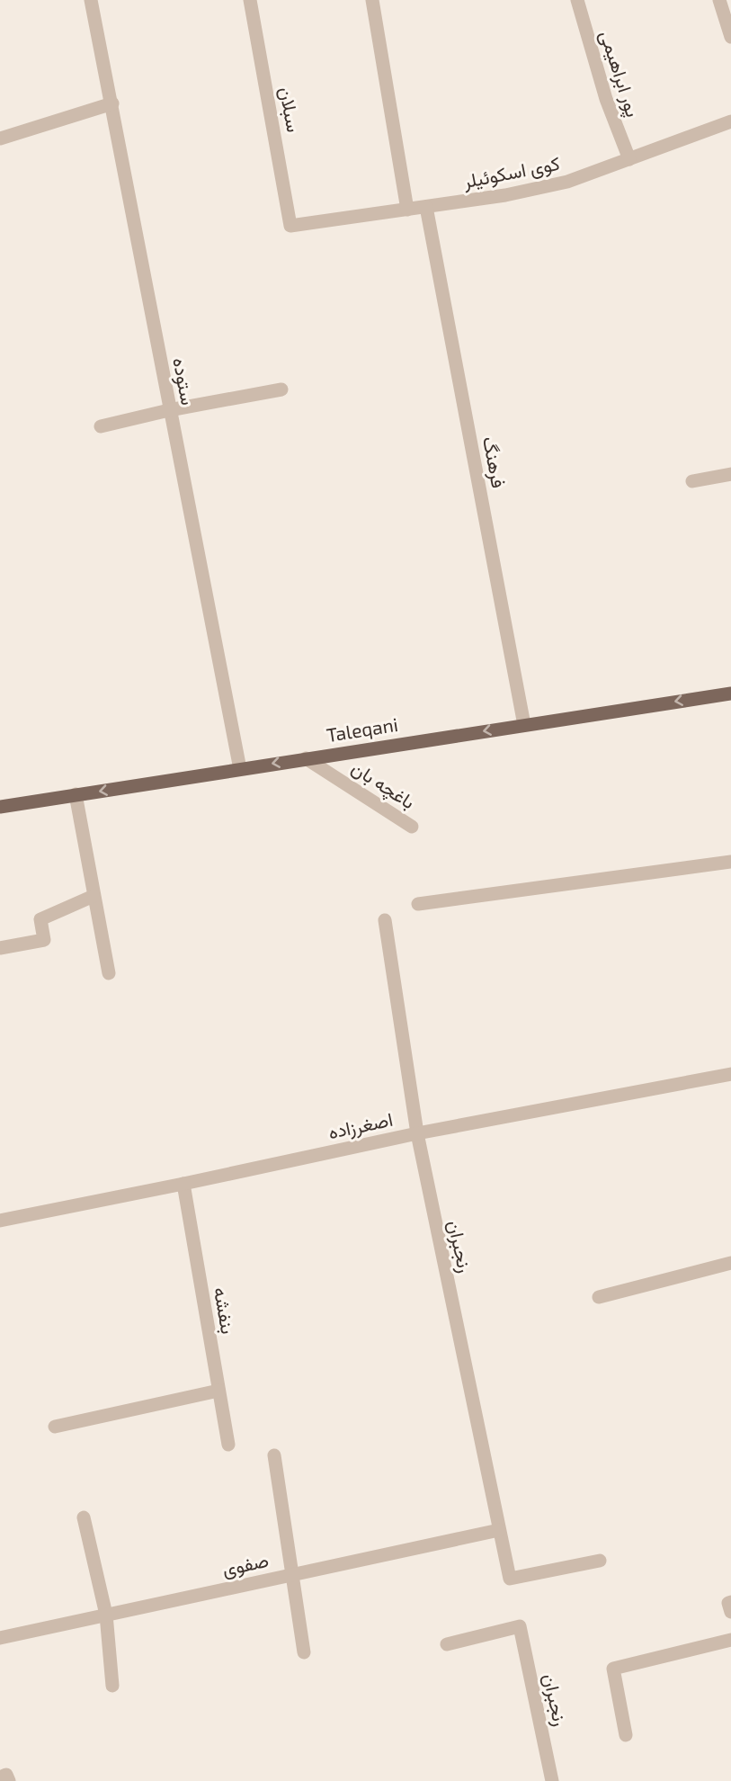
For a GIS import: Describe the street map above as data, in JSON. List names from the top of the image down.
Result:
{
  "streets": {
    "main road": ["Taleqani"],
    "street": [
      "پور ابراهیمی",
      "سبلان",
      "کوی اسکوئیلر",
      "ستوده",
      "فرهنگ",
      "باغچه بان",
      "اصغرزاده",
      "رنجبران",
      "بنفشه",
      "صفوی"
    ]
  },
  "crossings": [
    ["پور ابراهیمی", "کوی اسکوئیلر"],
    ["سبلان", "کوی اسکوئیلر"],
    ["کوی اسکوئیلر", "فرهنگ"],
    ["ستوده", "Taleqani"],
    ["فرهنگ", "Taleqani"],
    ["Taleqani", "باغچه بان"],
    ["اصغرزاده", "رنجبران"],
    ["اصغرزاده", "بنفشه"],
    ["رنجبران", "صفوی"]
  ],
  "one_way": ["Taleqani"]
}
